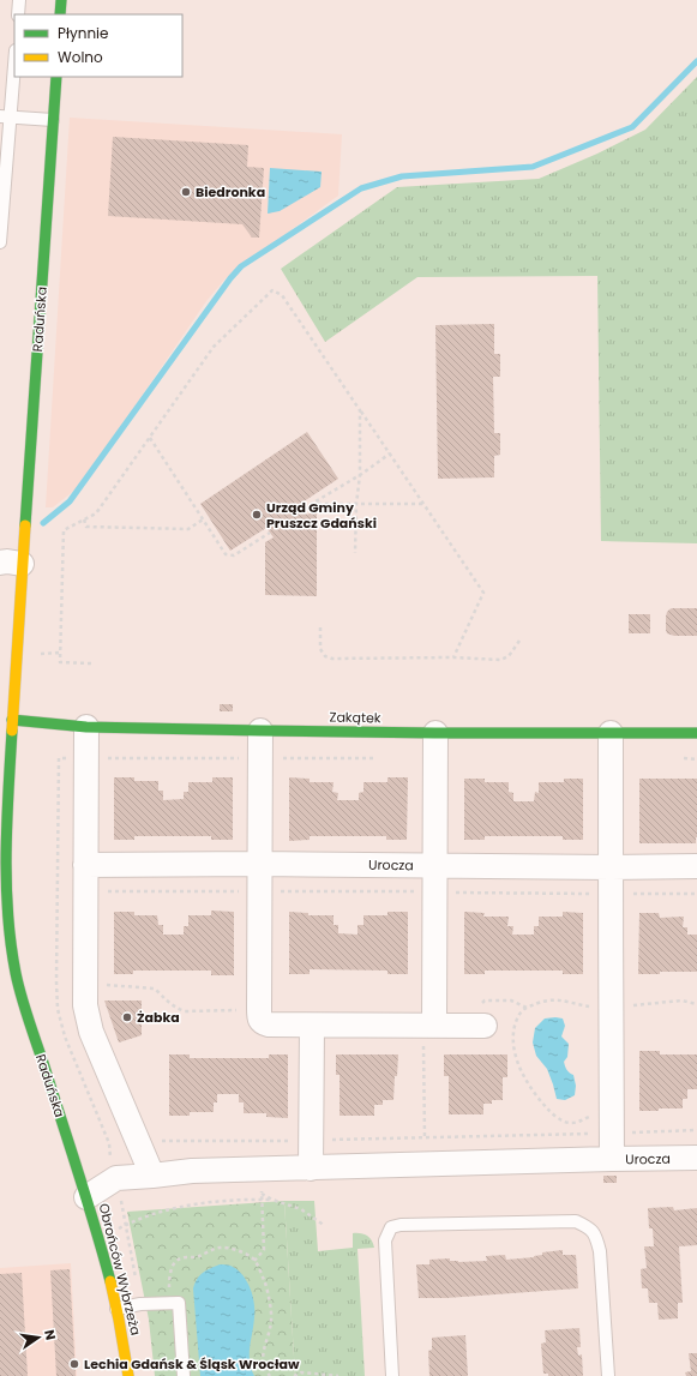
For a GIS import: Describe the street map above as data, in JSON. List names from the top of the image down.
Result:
{
  "streets": {
    "street": [
      "Raduńska",
      "Zakątek",
      "Urocza",
      "Obrońców Wybrzeża"
    ]
  },
  "crossings": [
    ["Raduńska", "Zakątek"],
    ["Raduńska", "Urocza"],
    ["Raduńska", "Obrońców Wybrzeża"],
    ["Urocza", "Obrońców Wybrzeża"]
  ],
  "places": [
    "Biedronka",
    "Urząd Gminy Pruszcz Gdański",
    "Żabka",
    "Lechia Gdańsk & Śląsk Wrocław"
  ],
  "legend": ["Płynnie", "Wolno"],
  "north": "right"
}
